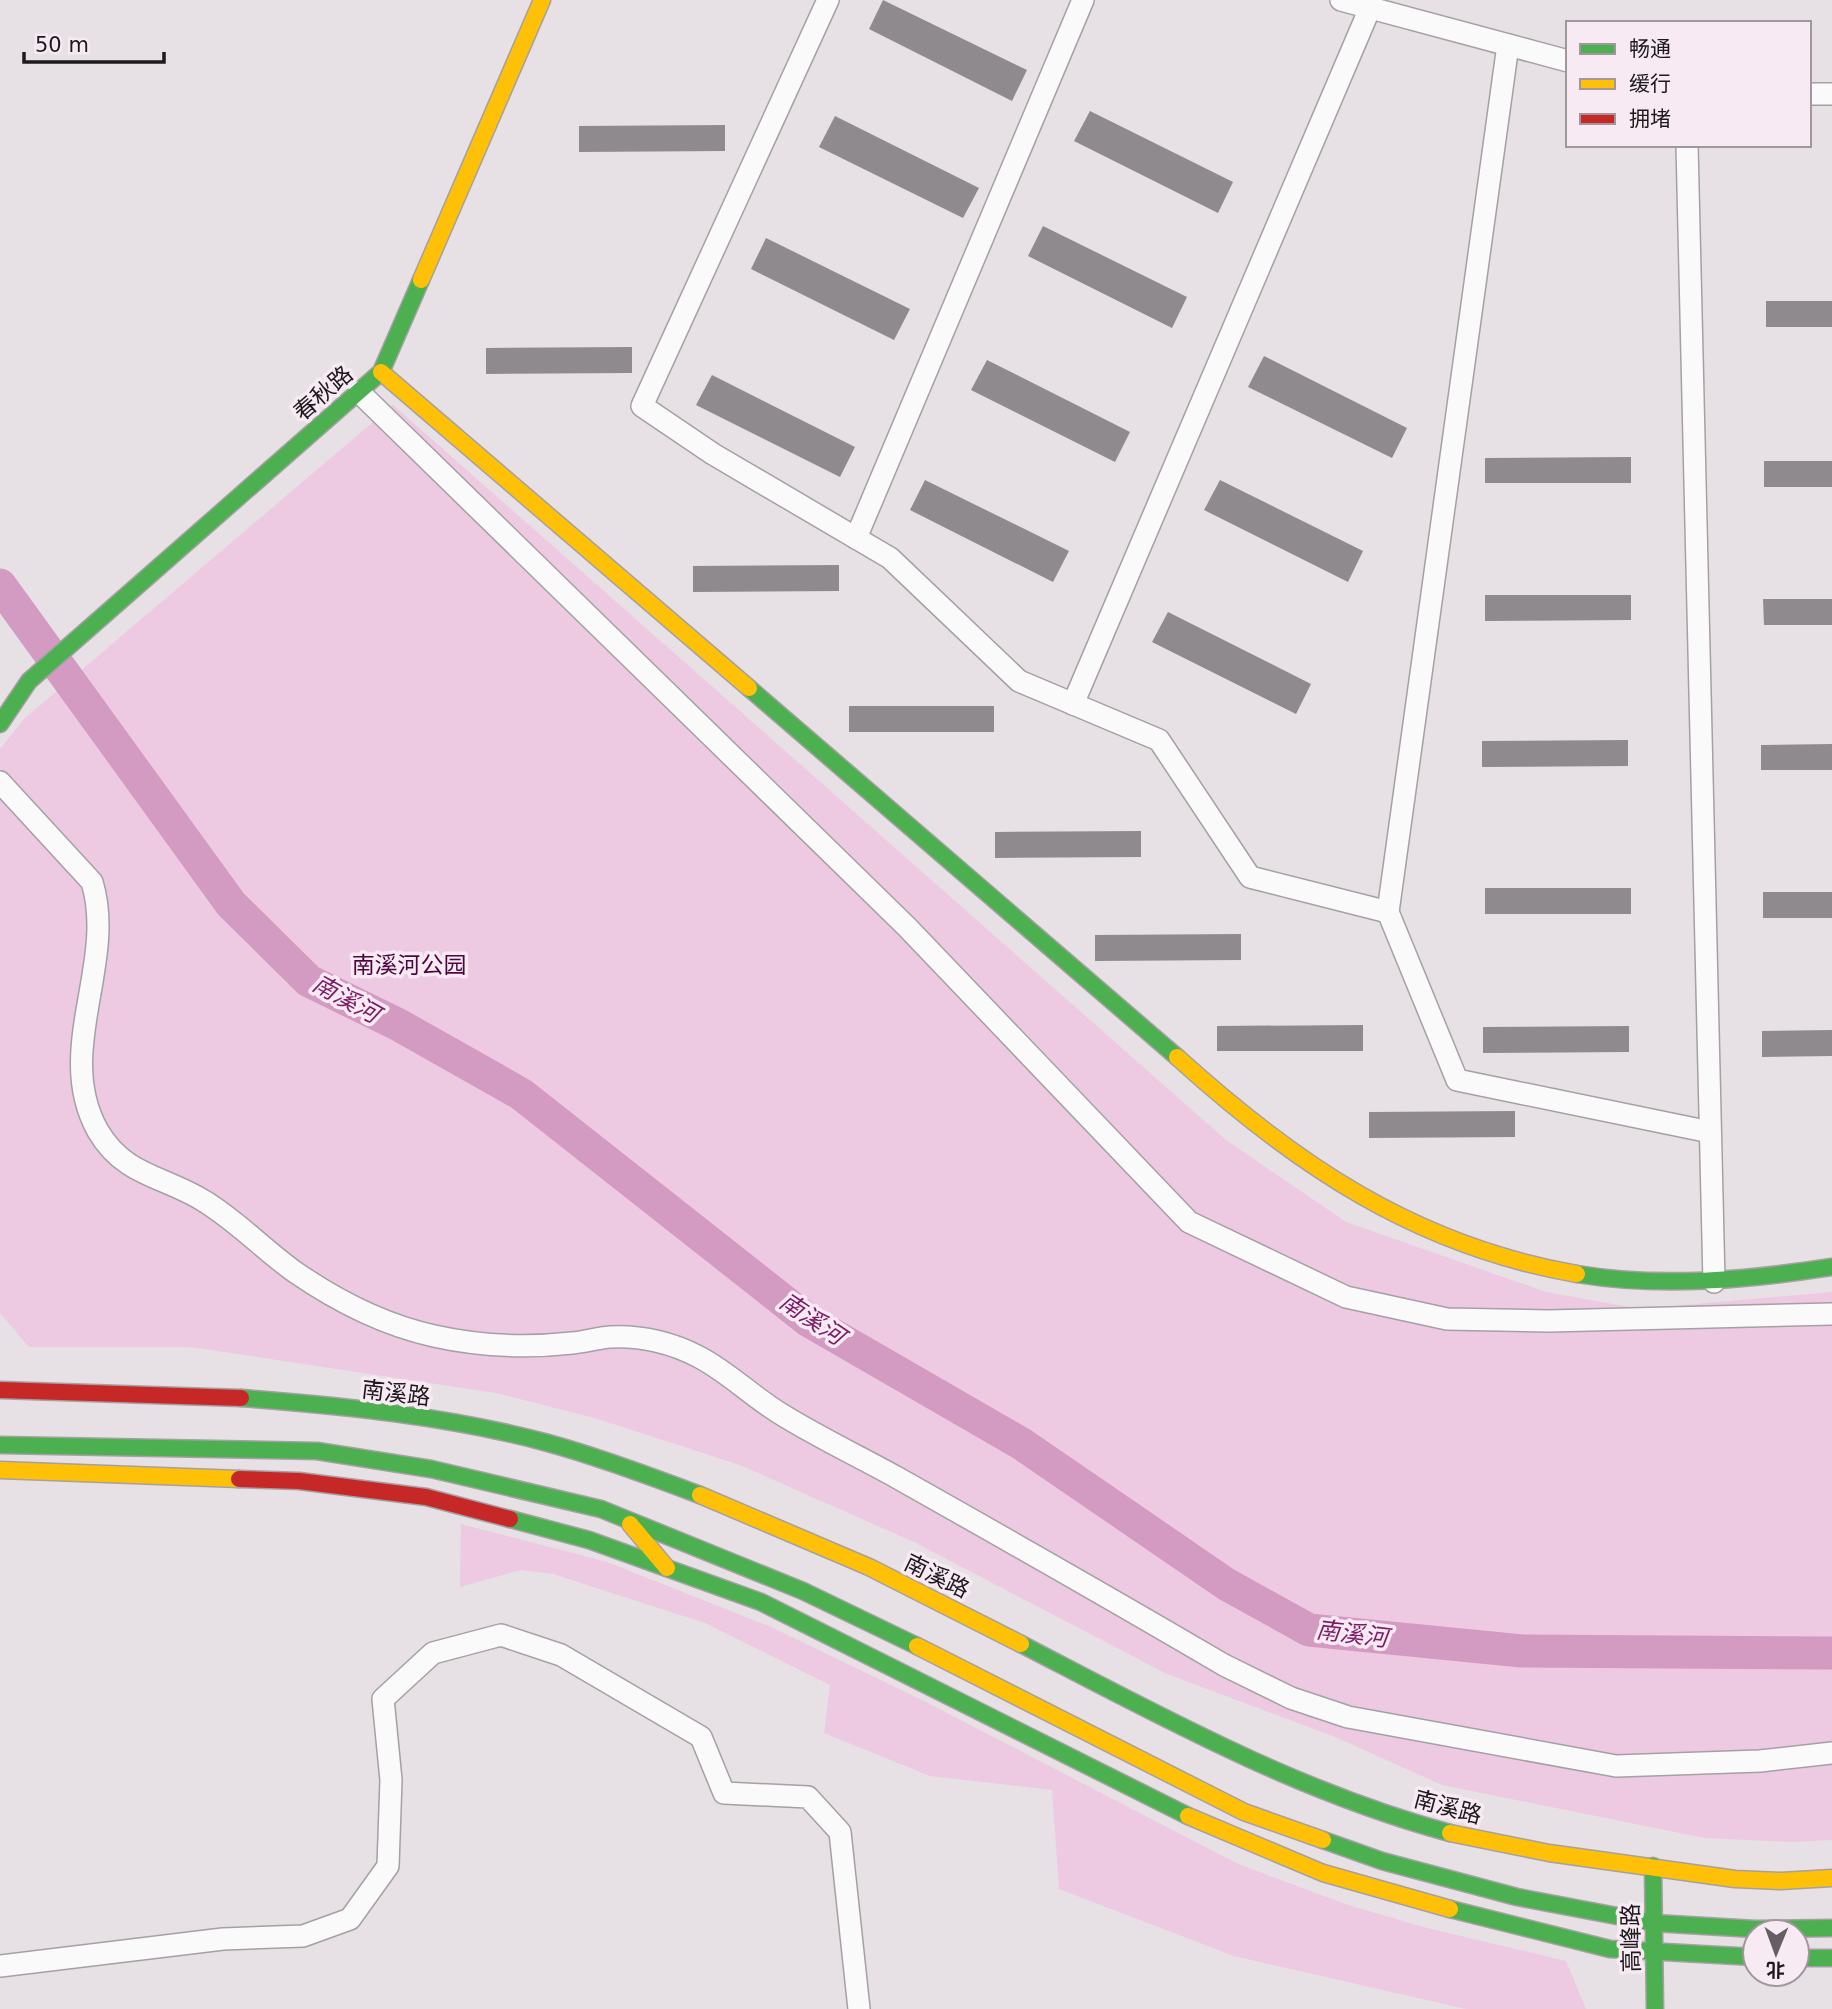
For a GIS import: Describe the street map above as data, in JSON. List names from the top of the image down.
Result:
{
  "streets": {
    "main road": ["春秋路", "南溪路", "高峰路"]
  },
  "crossings": [
    ["南溪路", "高峰路"]
  ],
  "water": ["南溪河"],
  "parks": ["南溪河公园"],
  "legend": ["畅通", "缓行", "拥堵"],
  "scale_bar": "50 m",
  "north": "bottom"
}
